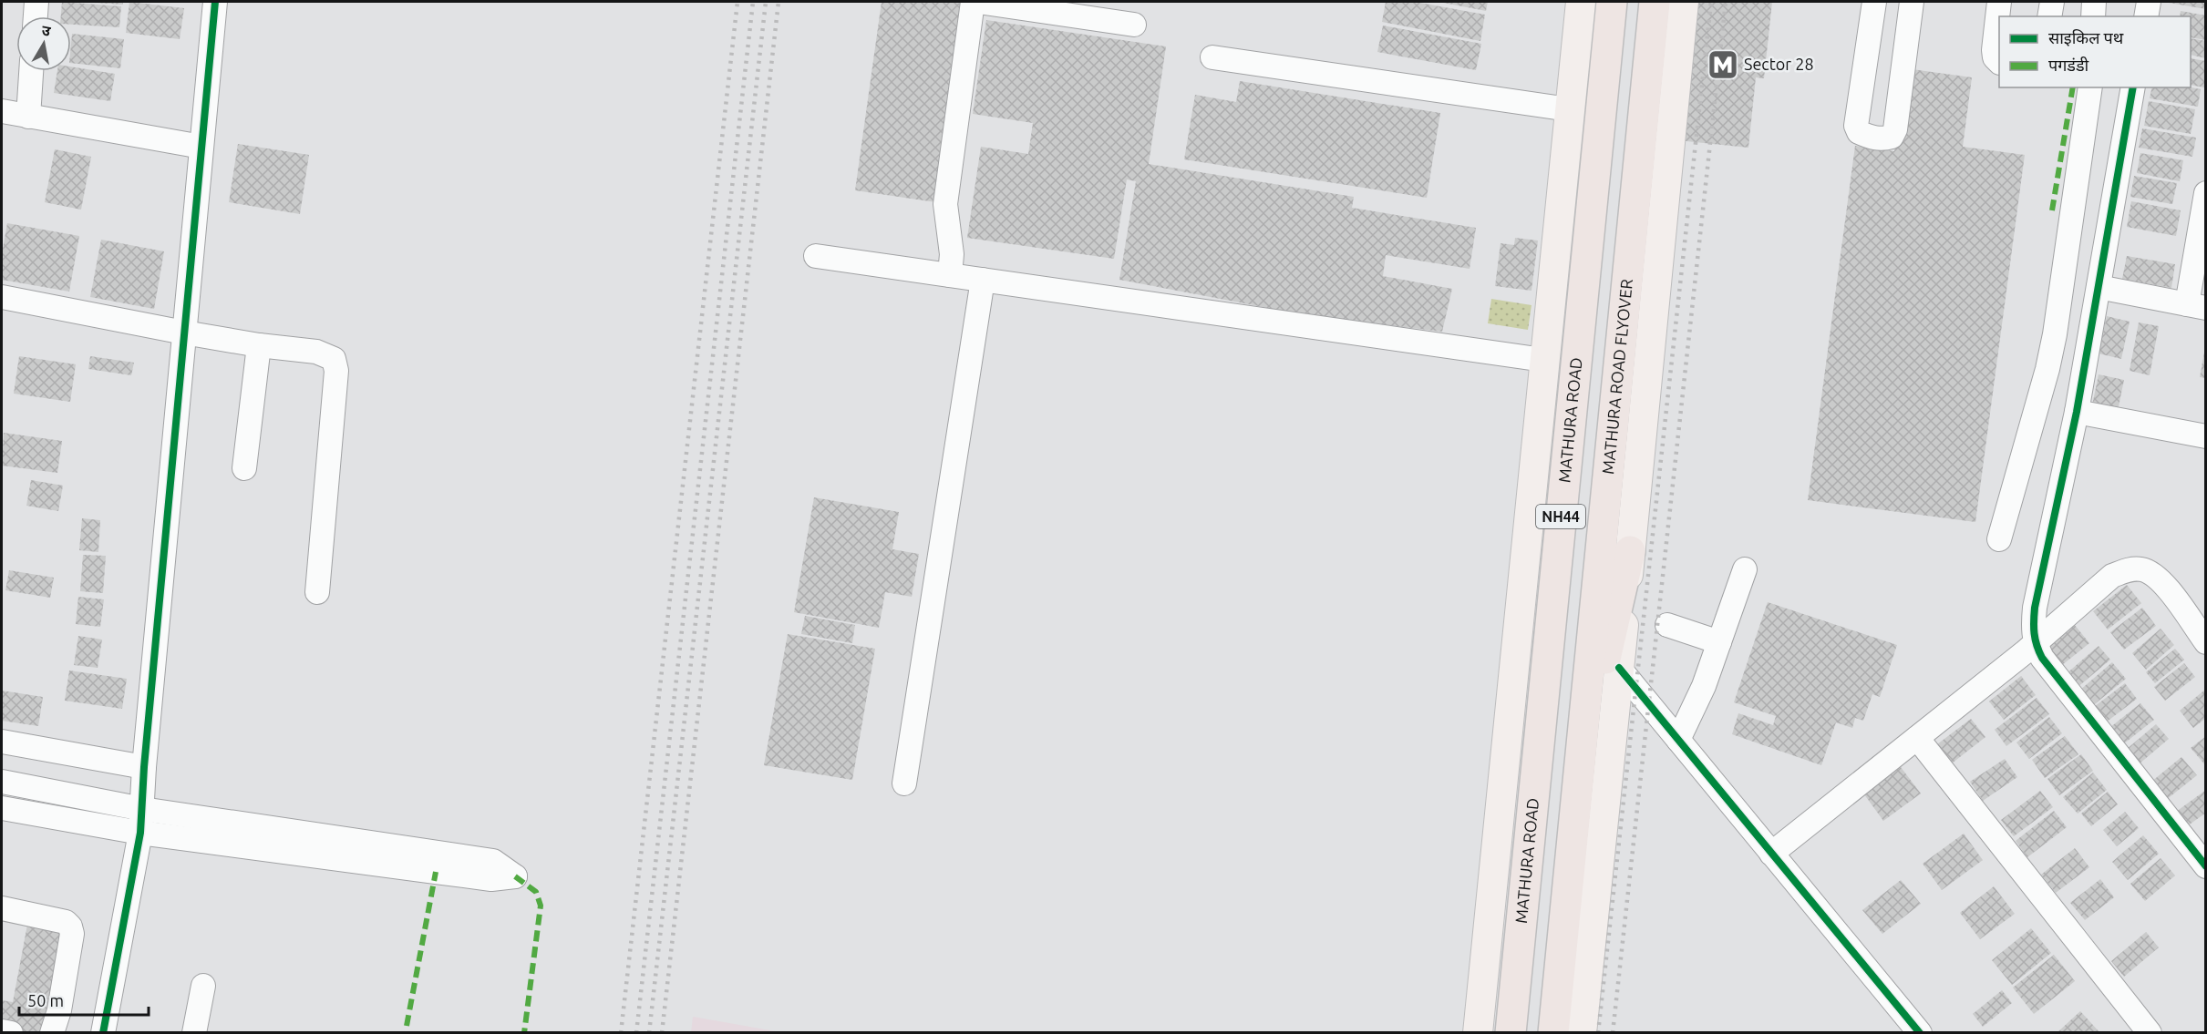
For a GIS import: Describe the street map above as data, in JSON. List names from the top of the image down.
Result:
{
  "streets": {
    "highway": ["MATHURA ROAD FLYOVER", "MATHURA ROAD", "NH44"]
  },
  "crossings": [
    ["MATHURA ROAD FLYOVER", "NH44"]
  ],
  "places": {
    "metro station": ["Sector 28"]
  },
  "legend": ["साइकिल पथ", "पगडंडी"],
  "scale_bar": "50 m",
  "north": "top"
}
